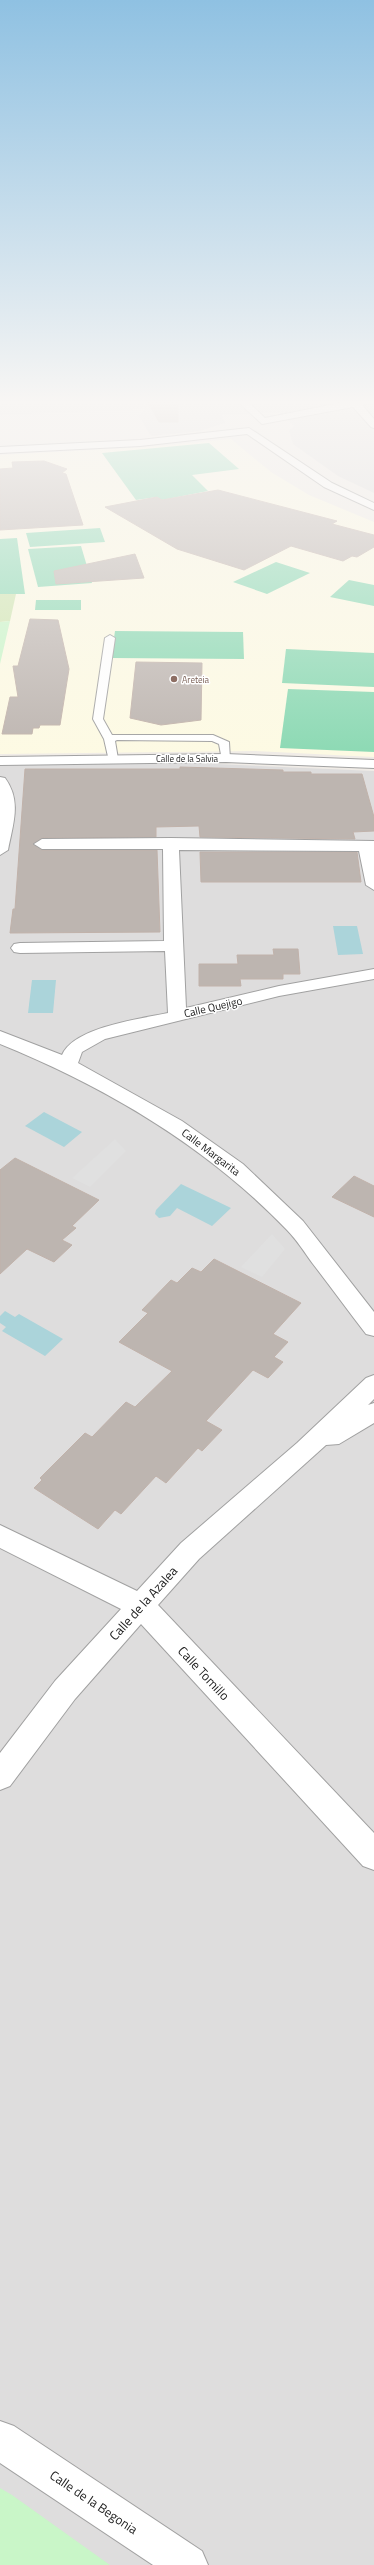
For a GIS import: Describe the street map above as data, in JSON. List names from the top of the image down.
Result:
{
  "streets": {
    "street": [
      "Calle de la Salvia",
      "Calle Quejigo",
      "Calle Margarita",
      "Calle de la Azalea",
      "Calle Tomillo",
      "Calle de la Begonia"
    ]
  },
  "crossings": [
    ["Calle Quejigo", "Calle Margarita"],
    ["Calle de la Azalea", "Calle Tomillo"]
  ],
  "places": ["Areteia"]
}
